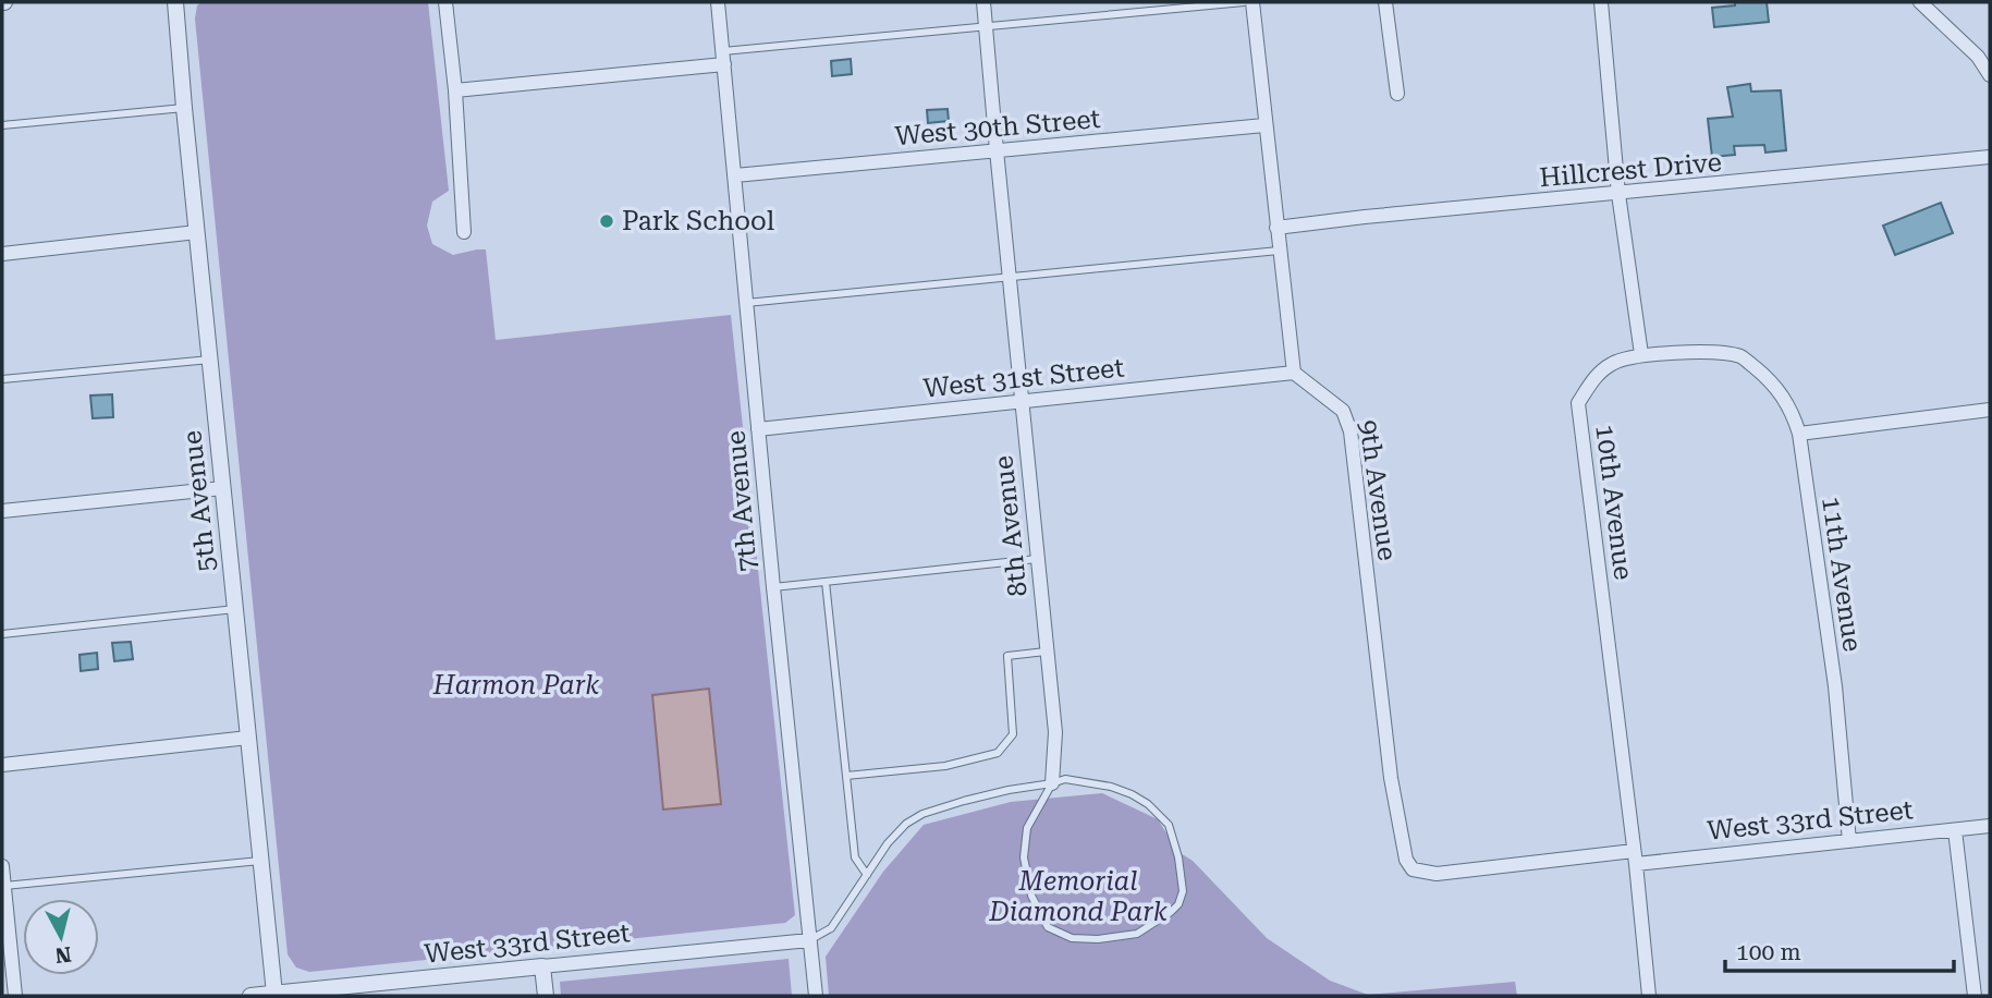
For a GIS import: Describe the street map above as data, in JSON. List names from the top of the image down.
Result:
{
  "streets": {
    "street": [
      "West 30th Street",
      "Hillcrest Drive",
      "West 31st Street",
      "9th Avenue",
      "5th Avenue",
      "7th Avenue",
      "10th Avenue",
      "8th Avenue",
      "11th Avenue",
      "West 33rd Street"
    ]
  },
  "crossings": [
    ["West 30th Street", "7th Avenue"],
    ["West 30th Street", "8th Avenue"],
    ["West 31st Street", "9th Avenue"],
    ["West 31st Street", "7th Avenue"],
    ["West 31st Street", "8th Avenue"],
    ["9th Avenue", "West 33rd Street"],
    ["5th Avenue", "West 33rd Street"],
    ["7th Avenue", "West 33rd Street"],
    ["10th Avenue", "11th Avenue"],
    ["10th Avenue", "West 33rd Street"],
    ["11th Avenue", "West 33rd Street"]
  ],
  "parks": ["Harmon Park", "Memorial Diamond Park"],
  "places": ["Park School"],
  "scale_bar": "100 m",
  "north": "bottom"
}
